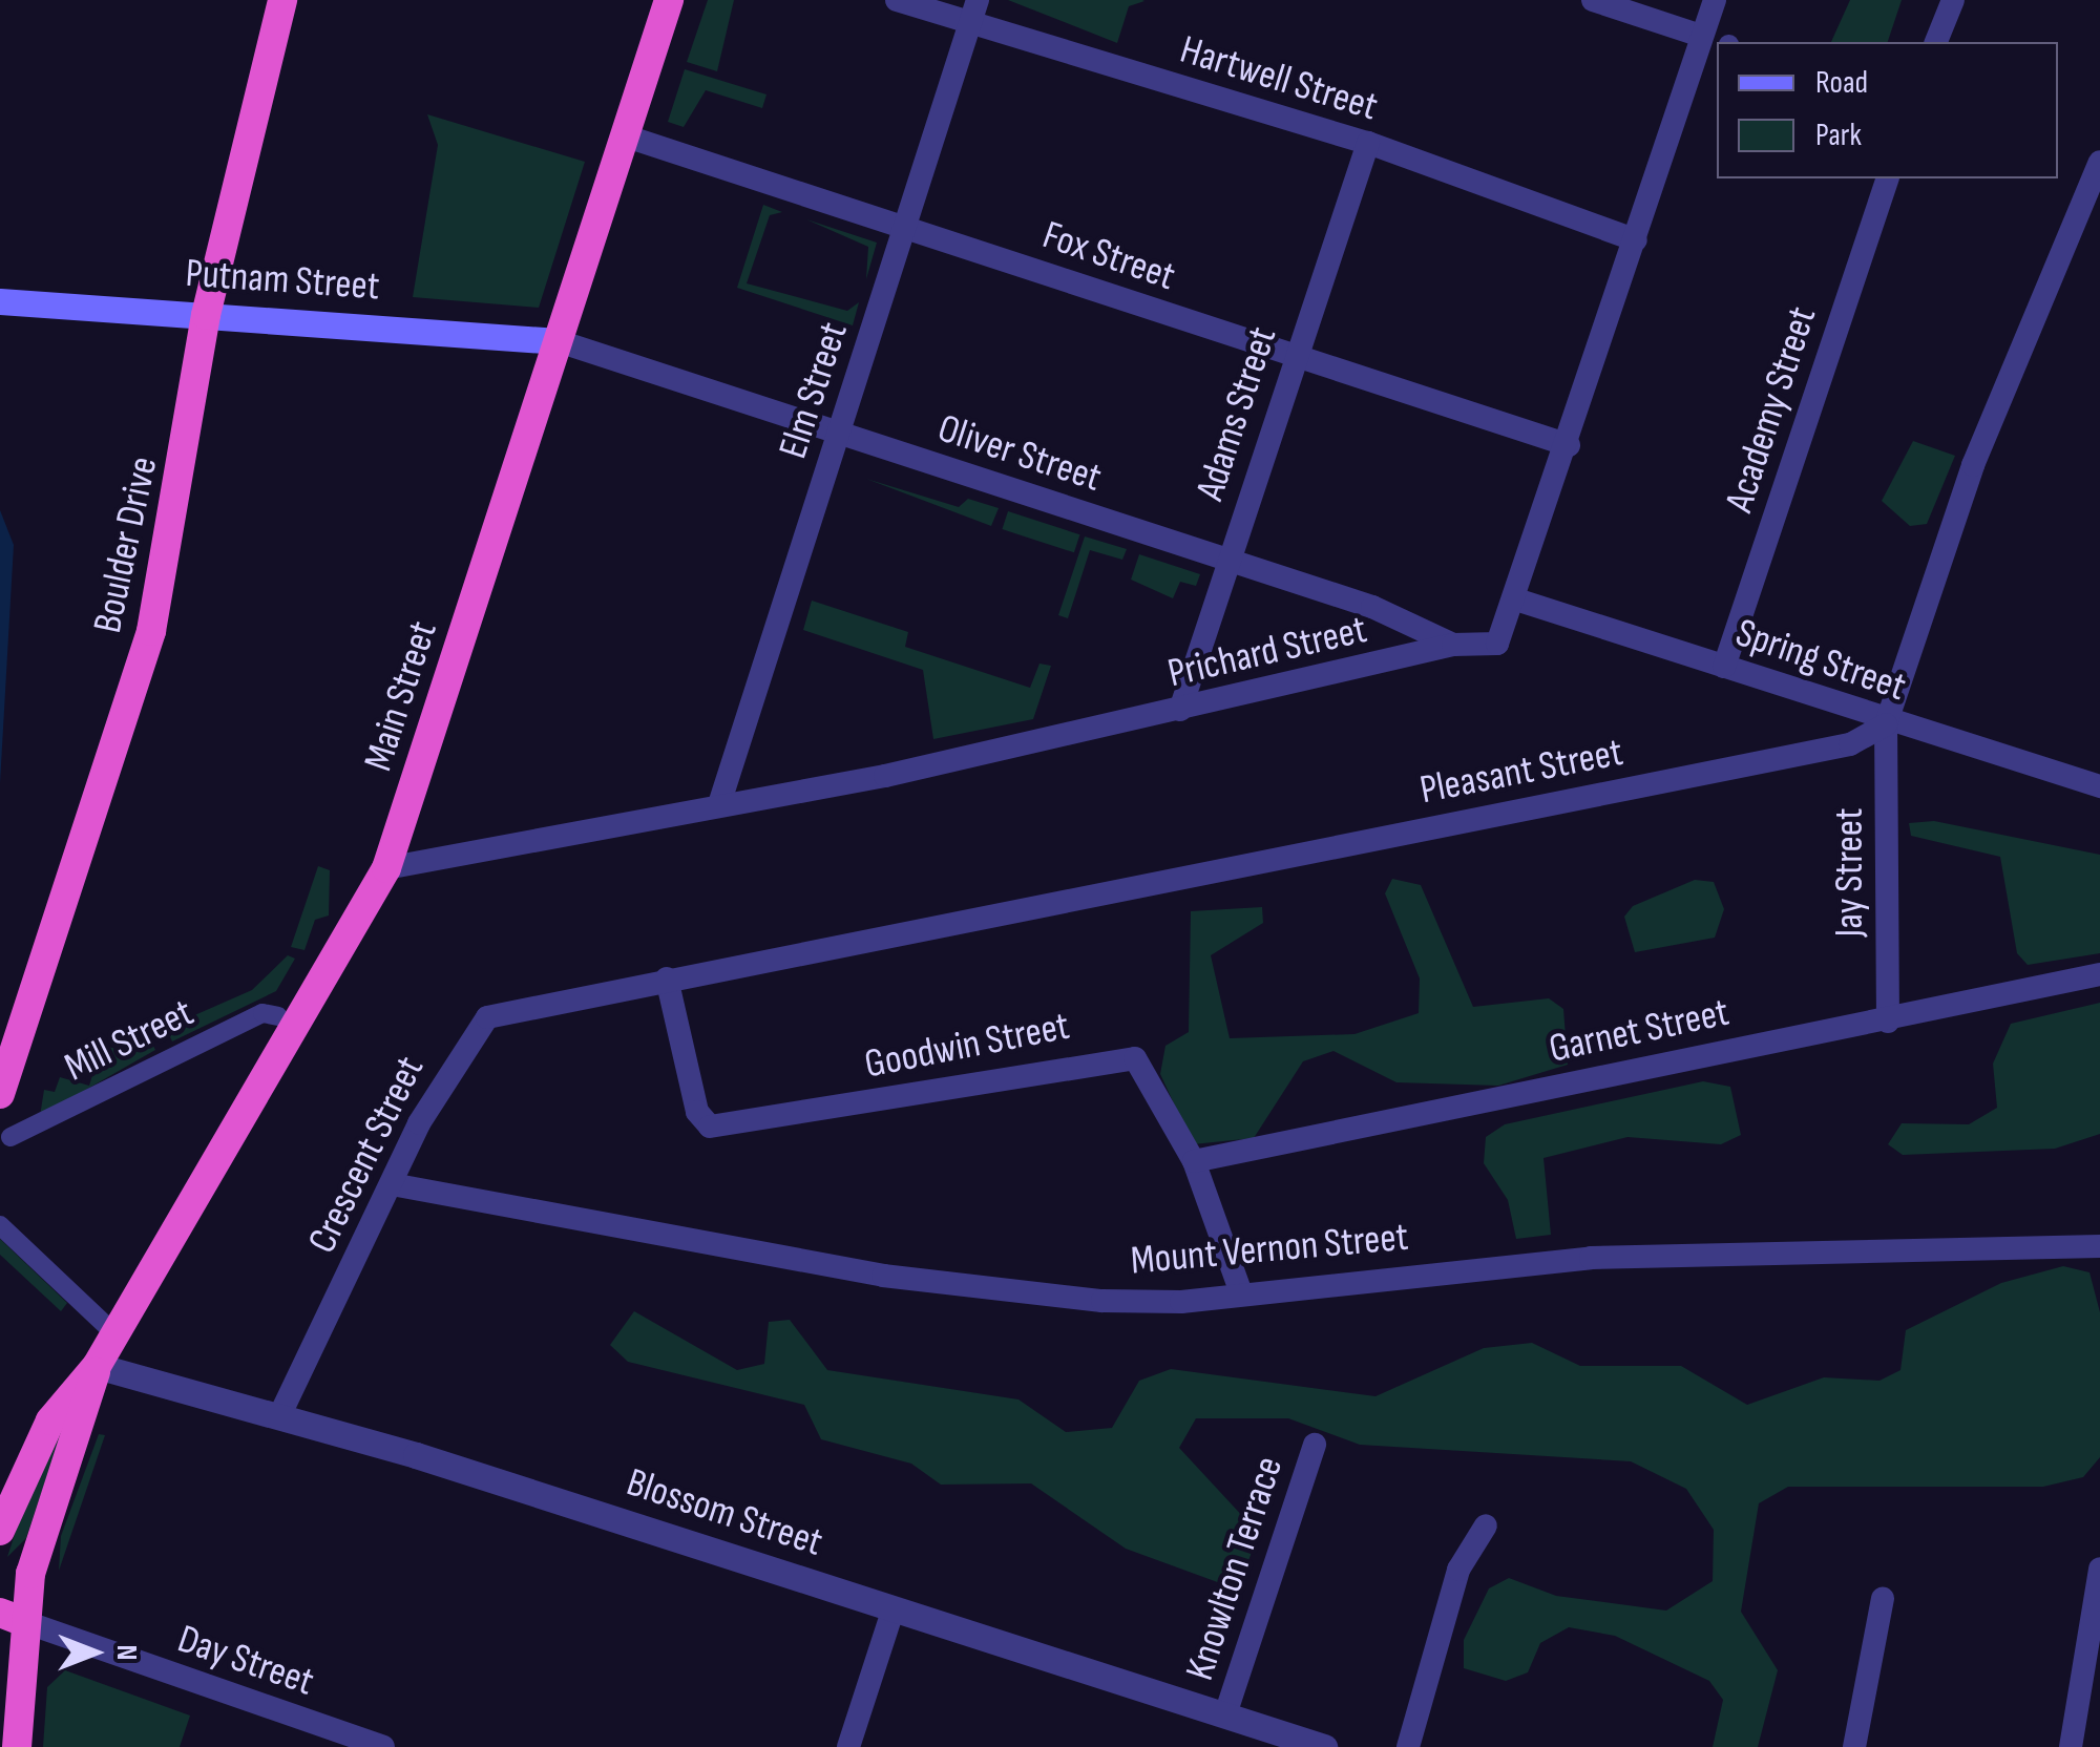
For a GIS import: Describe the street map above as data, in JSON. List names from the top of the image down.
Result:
{
  "streets": {
    "highway": ["Boulder Drive", "Main Street"],
    "main road": ["Putnam Street"],
    "street": [
      "Hartwell Street",
      "Fox Street",
      "Elm Street",
      "Academy Street",
      "Adams Street",
      "Oliver Street",
      "Prichard Street",
      "Spring Street",
      "Pleasant Street",
      "Jay Street",
      "Garnet Street",
      "Mill Street",
      "Goodwin Street",
      "Crescent Street",
      "Mount Vernon Street",
      "Blossom Street",
      "Knowlton Terrace",
      "Day Street"
    ]
  },
  "crossings": [
    ["Hartwell Street", "Elm Street"],
    ["Hartwell Street", "Adams Street"],
    ["Hartwell Street", "Prichard Street"],
    ["Fox Street", "Elm Street"],
    ["Fox Street", "Adams Street"],
    ["Fox Street", "Prichard Street"],
    ["Fox Street", "Main Street"],
    ["Putnam Street", "Oliver Street"],
    ["Putnam Street", "Boulder Drive"],
    ["Putnam Street", "Main Street"],
    ["Elm Street", "Oliver Street"],
    ["Elm Street", "Prichard Street"],
    ["Academy Street", "Spring Street"],
    ["Adams Street", "Oliver Street"],
    ["Adams Street", "Prichard Street"],
    ["Oliver Street", "Prichard Street"],
    ["Oliver Street", "Main Street"],
    ["Prichard Street", "Spring Street"],
    ["Prichard Street", "Main Street"],
    ["Spring Street", "Pleasant Street"],
    ["Spring Street", "Jay Street"],
    ["Main Street", "Blossom Street"],
    ["Main Street", "Day Street"],
    ["Pleasant Street", "Jay Street"],
    ["Pleasant Street", "Goodwin Street"],
    ["Pleasant Street", "Crescent Street"],
    ["Jay Street", "Garnet Street"],
    ["Garnet Street", "Goodwin Street"],
    ["Goodwin Street", "Mount Vernon Street"],
    ["Crescent Street", "Mount Vernon Street"],
    ["Crescent Street", "Blossom Street"],
    ["Blossom Street", "Knowlton Terrace"]
  ],
  "legend": ["Road", "Park"],
  "north": "right"
}
